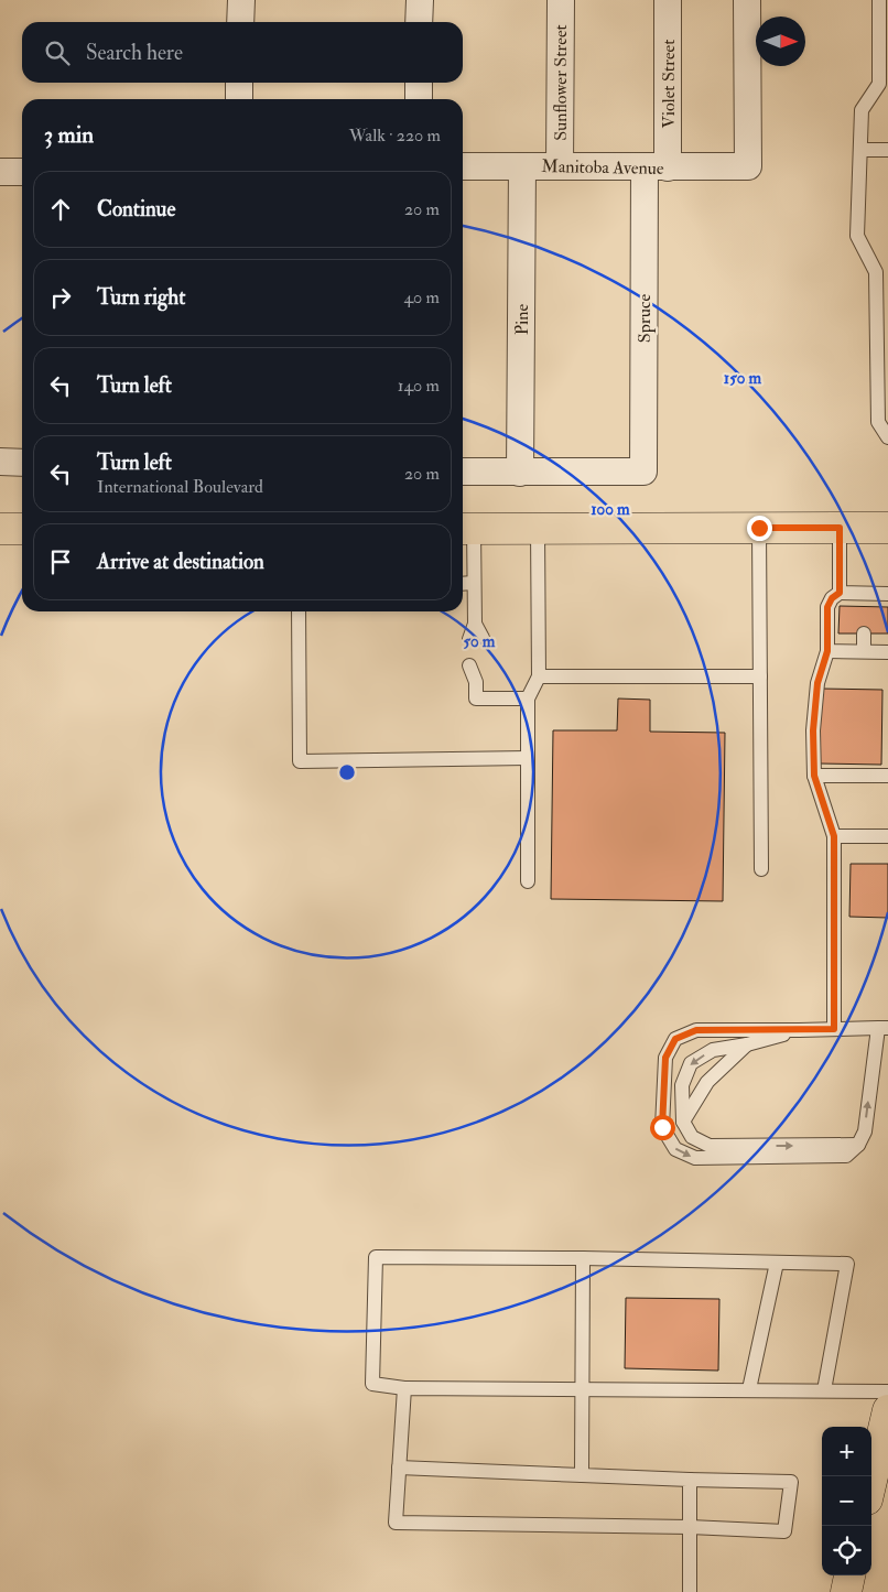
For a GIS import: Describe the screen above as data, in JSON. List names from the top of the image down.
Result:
{
  "streets": {
    "street": [
      "Sunflower Street",
      "Violet Street",
      "Manitoba Avenue",
      "Spruce",
      "Pine"
    ]
  },
  "crossings": [
    ["Sunflower Street", "Manitoba Avenue"],
    ["Violet Street", "Manitoba Avenue"],
    ["Violet Street", "Spruce"],
    ["Manitoba Avenue", "Spruce"],
    ["Manitoba Avenue", "Pine"],
    ["Spruce", "Pine"]
  ],
  "north": "right",
  "page": {
    "search": "Search here",
    "heading": ["3 min", "Walk · 220 m"],
    "list": [
      ["Continue", "20 m"],
      ["Turn right", "40 m"],
      ["Turn left", "140 m"],
      ["Turn left", "International Boulevard", "20 m"],
      "Arrive at destination"
    ],
    "map_buttons": ["+", "−"]
  },
  "rings": ["150 m", "100 m", "50 m"]
}
